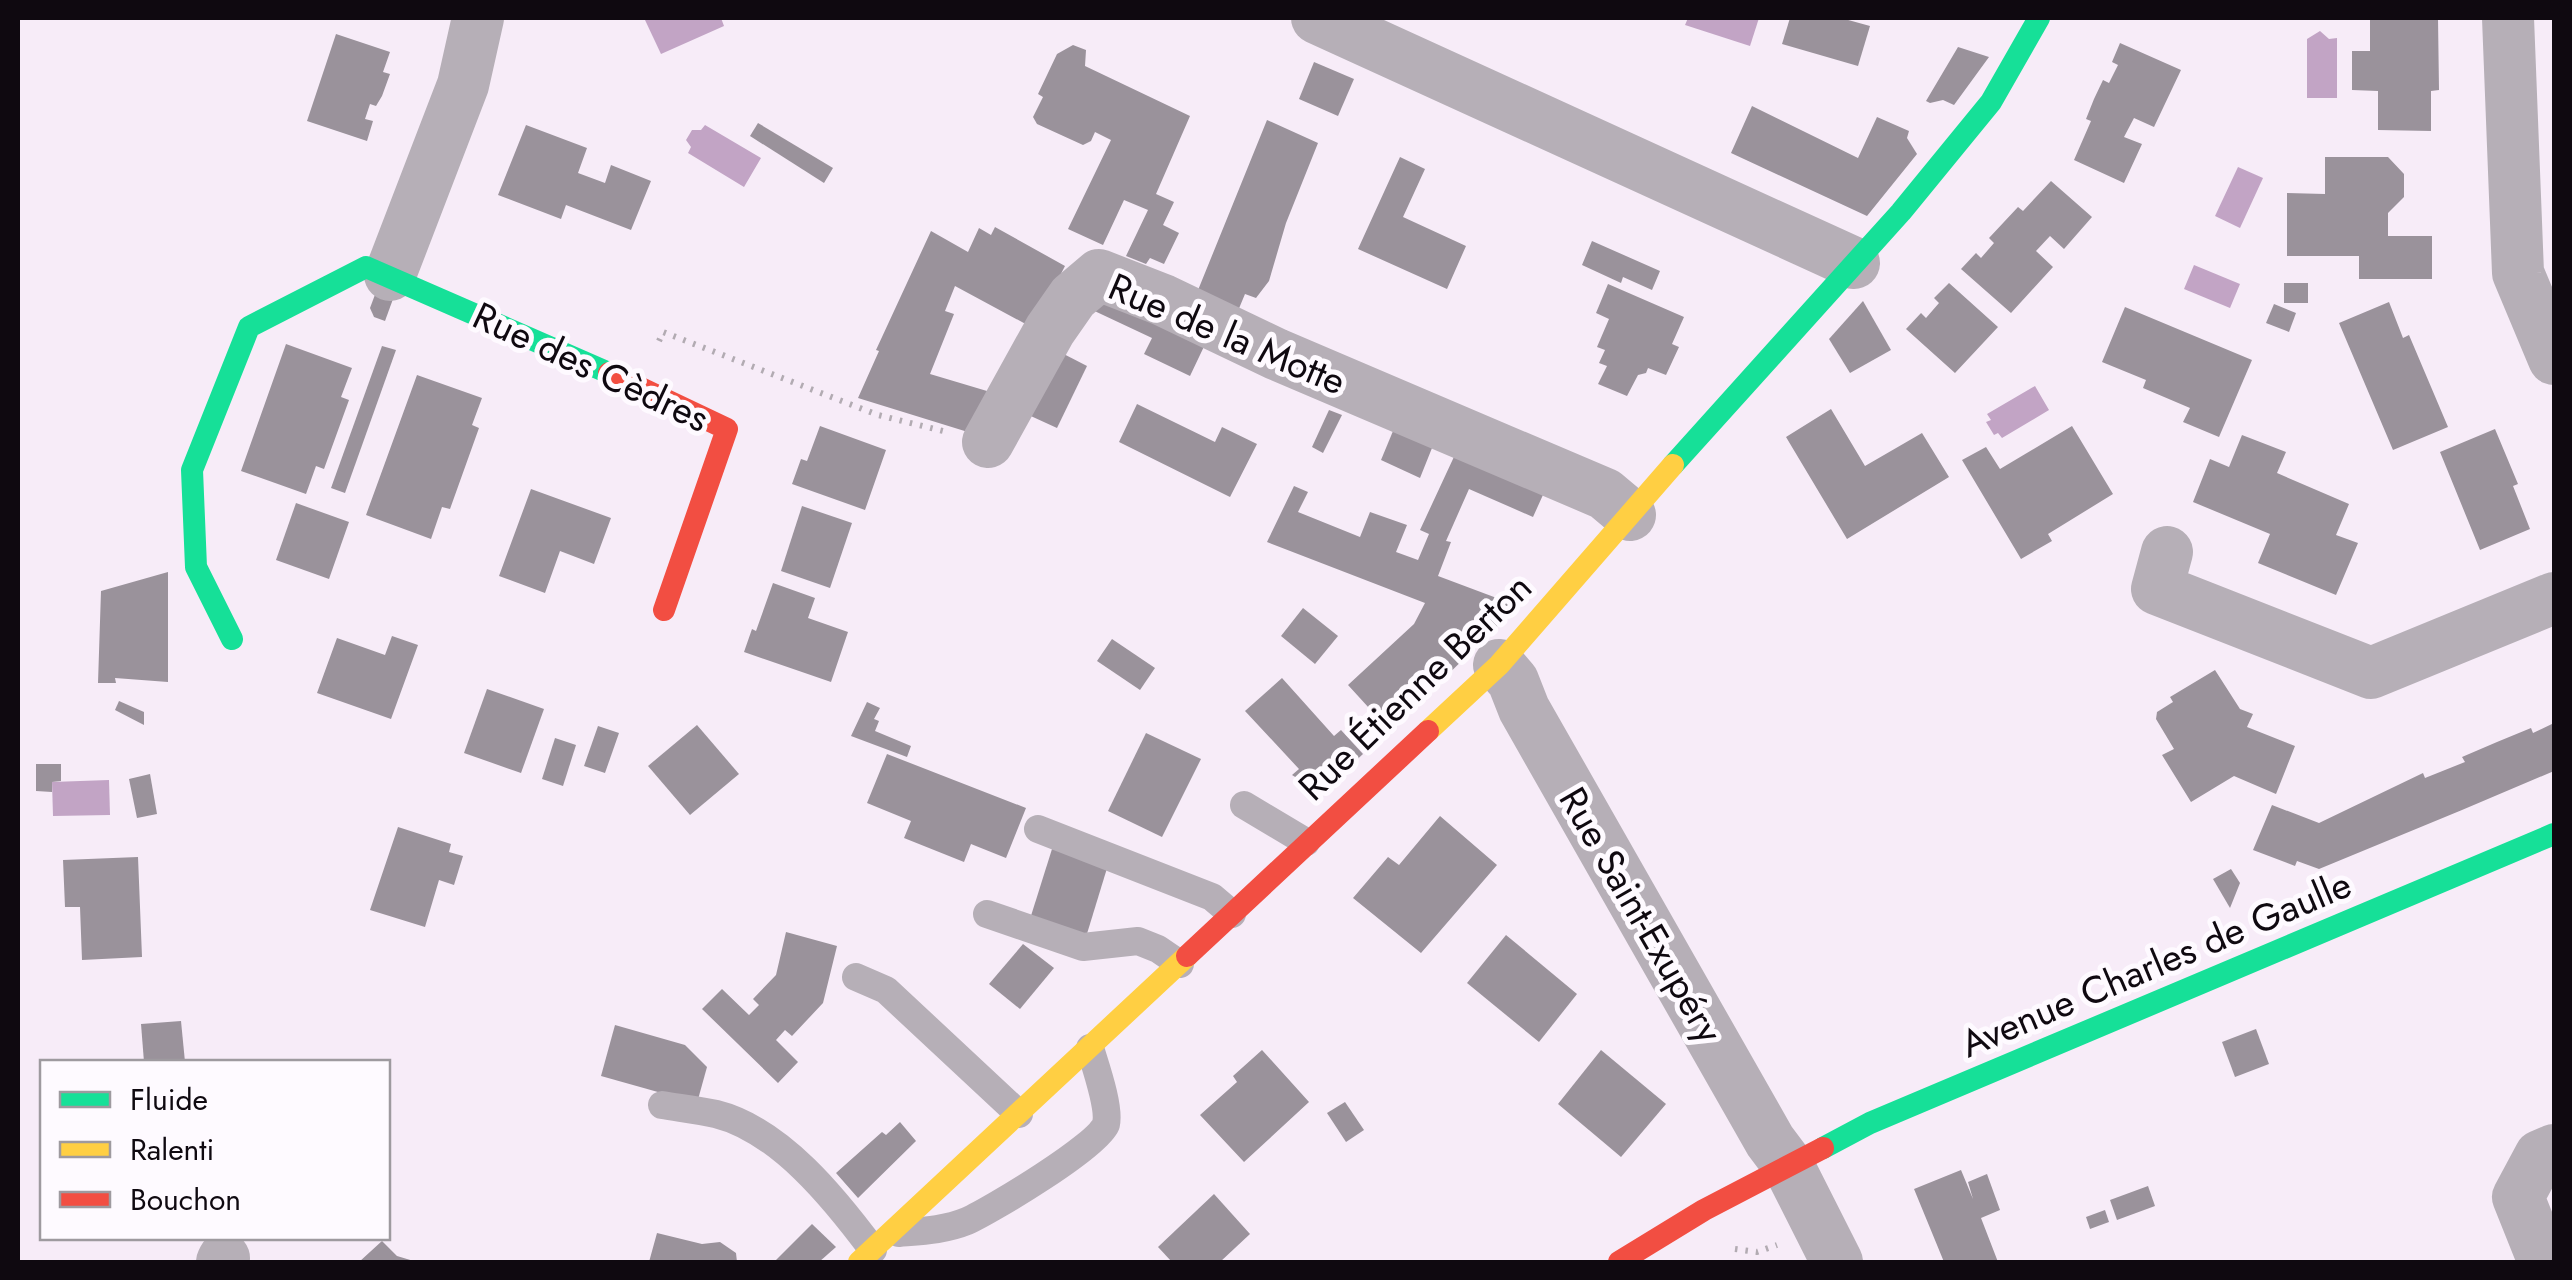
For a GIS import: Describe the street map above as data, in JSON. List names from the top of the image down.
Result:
{
  "streets": {
    "street": [
      "Rue de la Motte",
      "Rue des Cèdres",
      "Rue Étienne Berton",
      "Rue Saint-Exupéry",
      "Avenue Charles de Gaulle"
    ]
  },
  "crossings": [
    ["Rue de la Motte", "Rue Étienne Berton"],
    ["Rue Étienne Berton", "Rue Saint-Exupéry"],
    ["Rue Saint-Exupéry", "Avenue Charles de Gaulle"]
  ],
  "legend": ["Fluide", "Ralenti", "Bouchon"]
}
